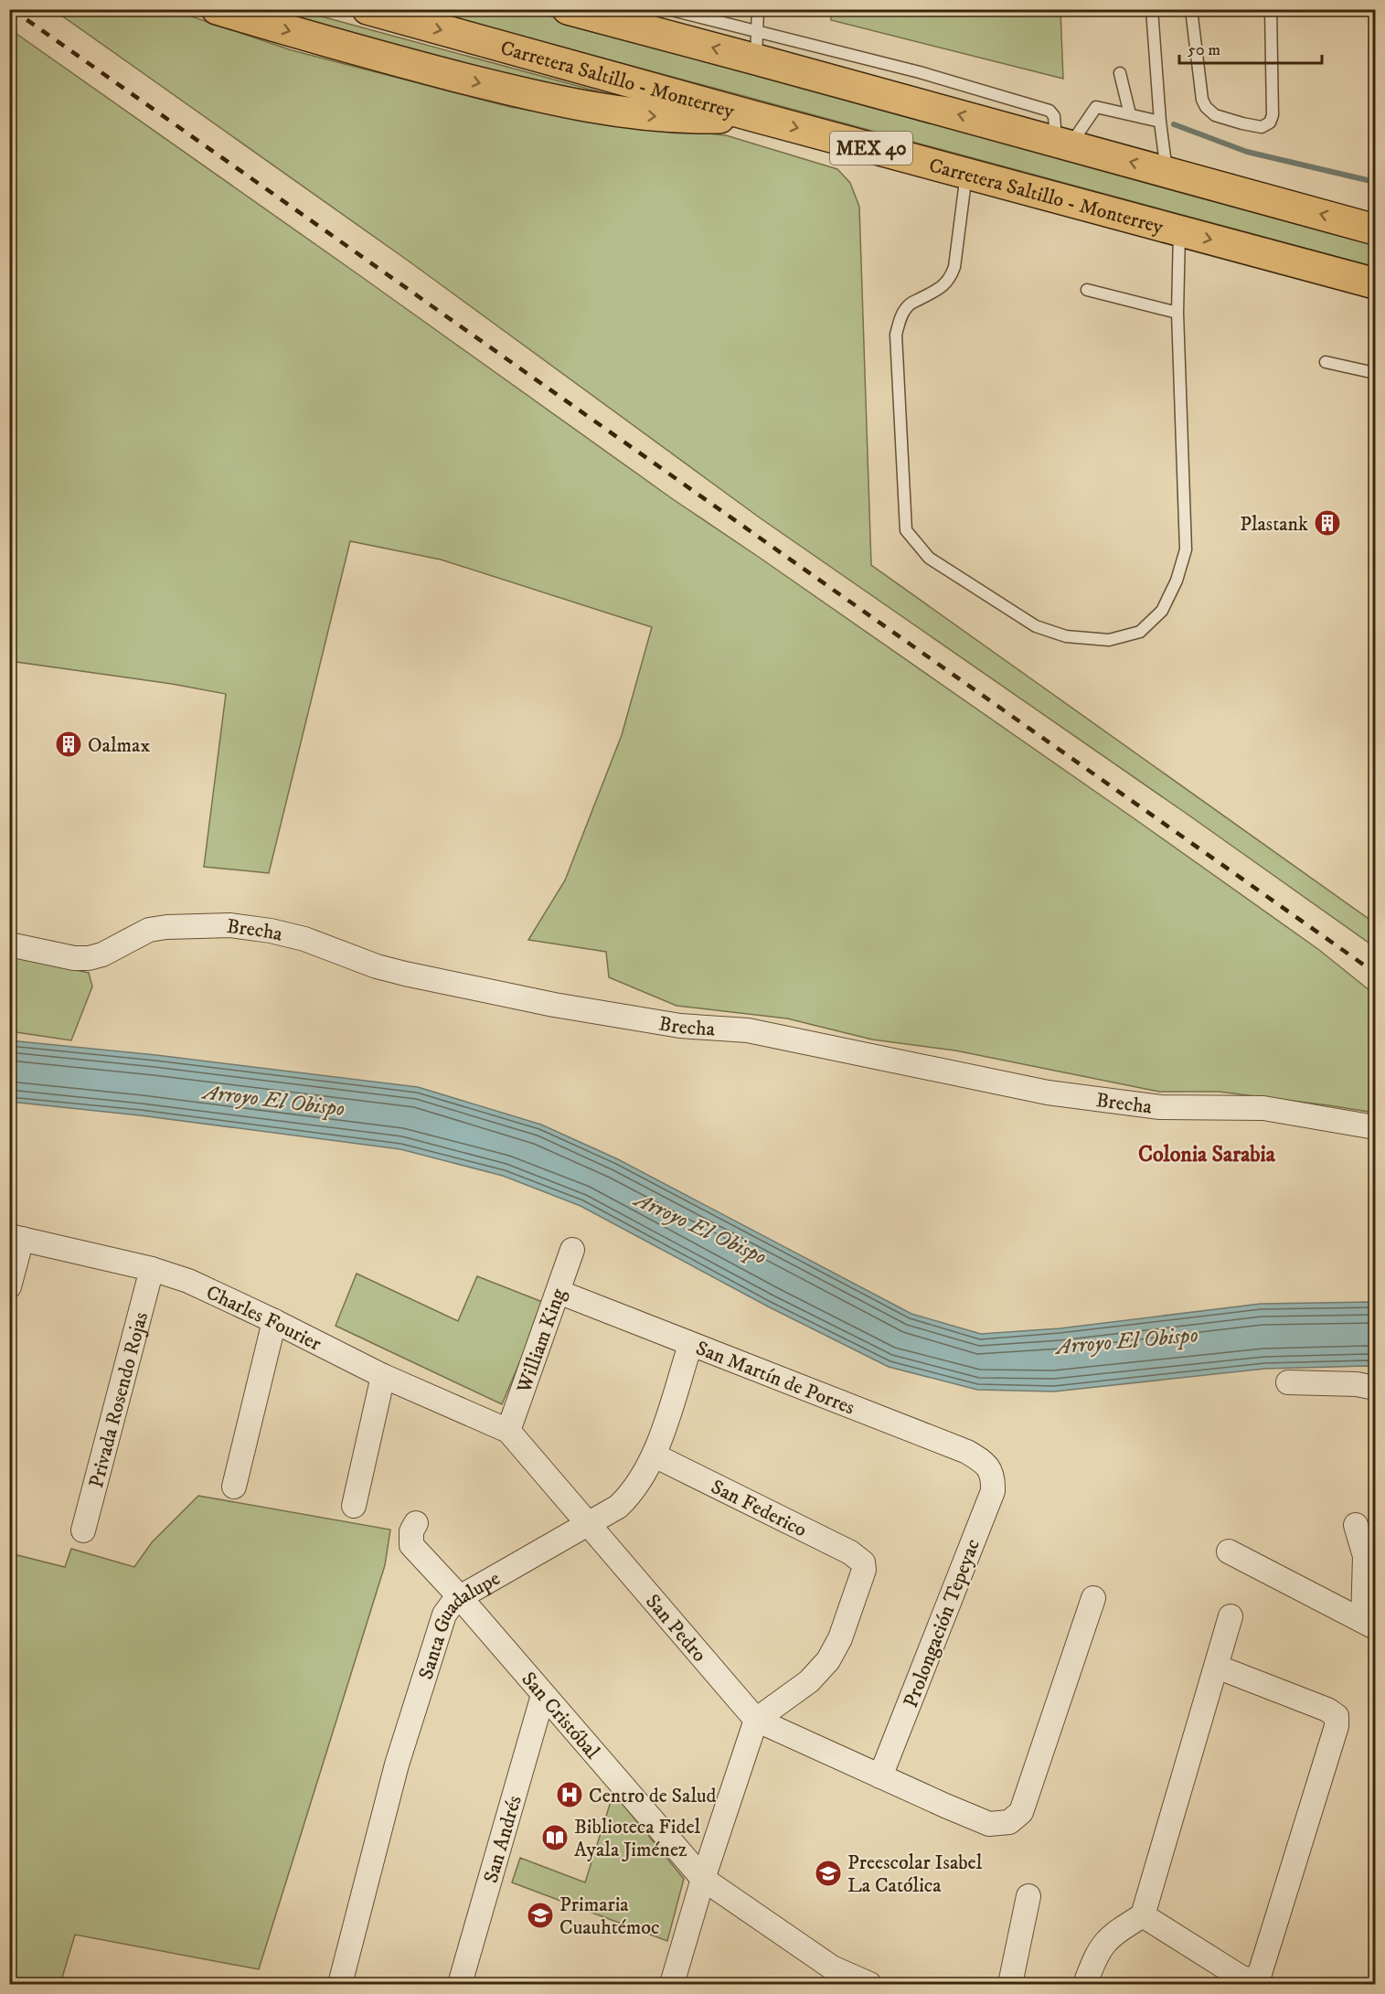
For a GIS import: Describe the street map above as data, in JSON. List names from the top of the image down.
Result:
{
  "streets": {
    "main road": ["Carretera Saltillo - Monterrey", "MEX 40"],
    "street": [
      "Brecha",
      "Charles Fourier",
      "William King",
      "San Martín de Porres",
      "Privada Rosendo Rojas",
      "San Federico",
      "Prolongación Tepeyac",
      "San Pedro",
      "Santa Guadalupe",
      "San Cristóbal",
      "San Andrés"
    ]
  },
  "crossings": [
    ["Charles Fourier", "William King"],
    ["Charles Fourier", "Privada Rosendo Rojas"],
    ["Charles Fourier", "San Pedro"],
    ["William King", "San Martín de Porres"],
    ["William King", "San Pedro"],
    ["San Martín de Porres", "Prolongación Tepeyac"],
    ["San Martín de Porres", "Santa Guadalupe"],
    ["San Federico", "San Pedro"],
    ["San Federico", "Santa Guadalupe"],
    ["Prolongación Tepeyac", "San Pedro"],
    ["San Pedro", "Santa Guadalupe"],
    ["Santa Guadalupe", "San Cristóbal"],
    ["San Cristóbal", "San Andrés"]
  ],
  "districts": ["Colonia Sarabia"],
  "water": ["Arroyo El Obispo"],
  "places": {
    "building": ["Plastank", "Oalmax"],
    "hospital": ["Centro de Salud"],
    "library": ["Biblioteca Fidel Ayala Jiménez"],
    "school or university": ["Preescolar Isabel La Católica", "Primaria Cuauhtémoc"]
  },
  "scale_bar": "50 m"
}
